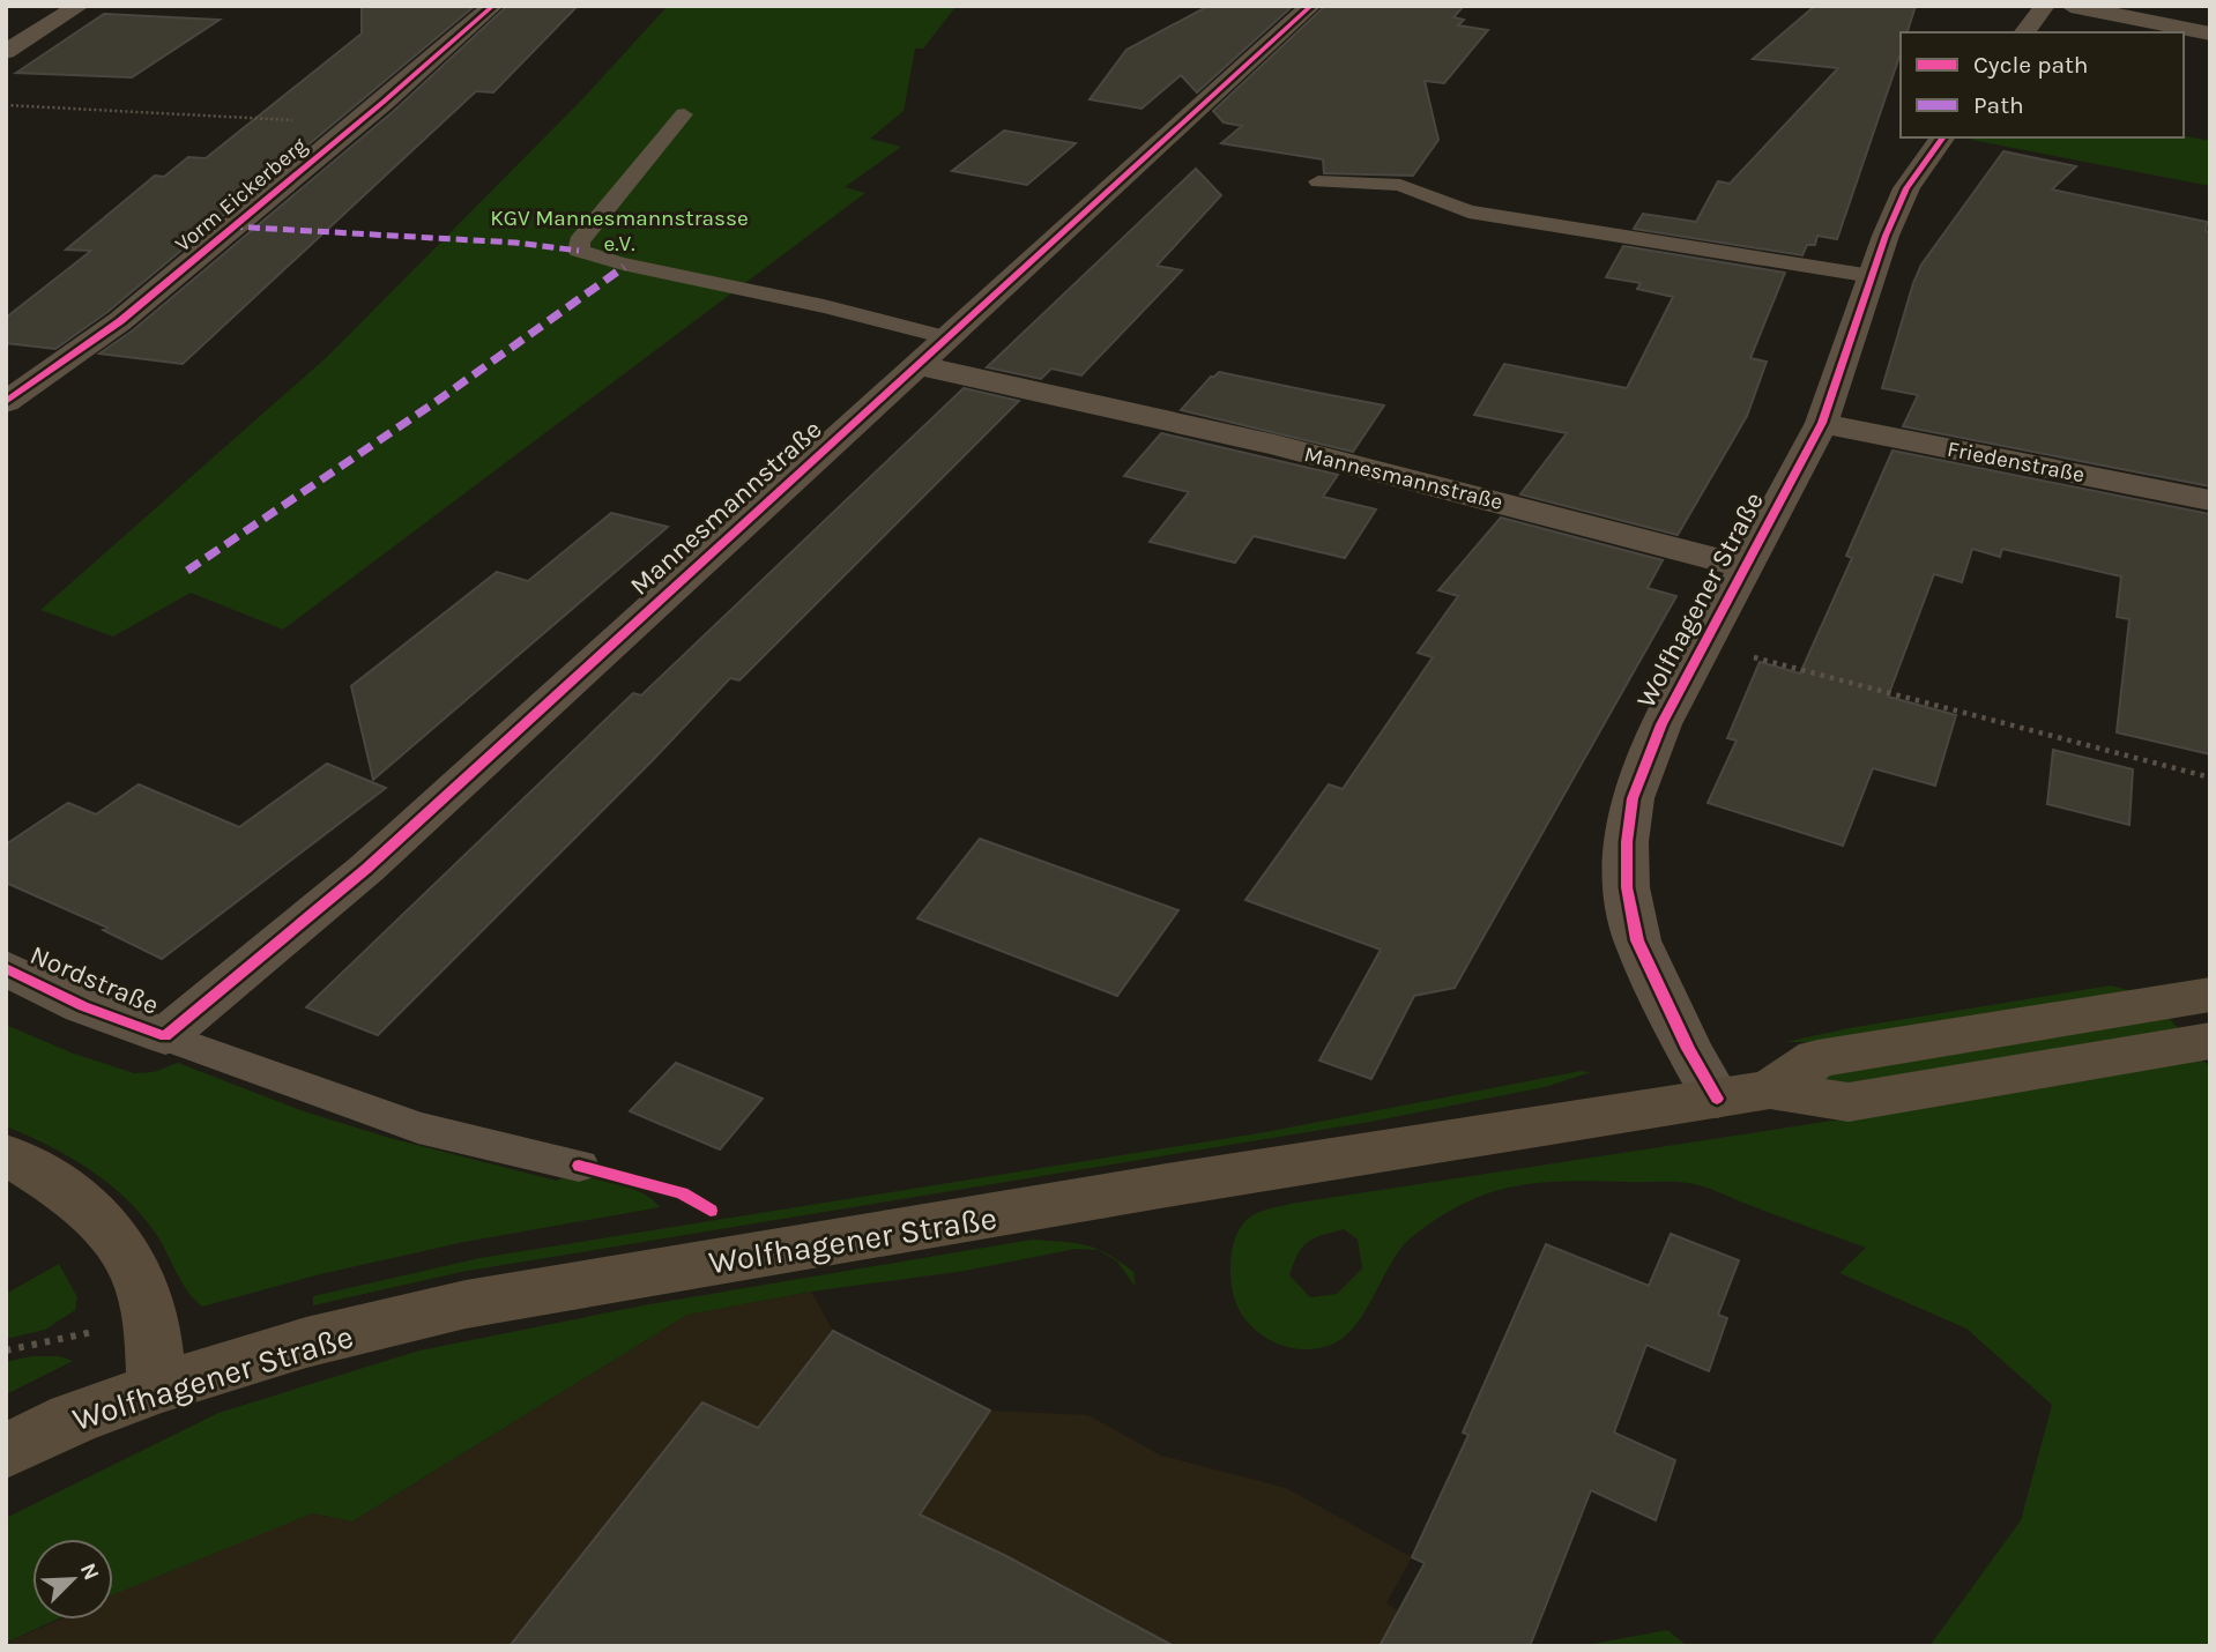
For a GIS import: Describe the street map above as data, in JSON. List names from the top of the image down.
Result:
{
  "streets": {
    "main road": ["Wolfhagener Straße"],
    "street": [
      "Vorm Eickerberg",
      "Friedenstraße",
      "Mannesmannstraße",
      "Nordstraße"
    ]
  },
  "crossings": [
    ["Friedenstraße", "Wolfhagener Straße"],
    ["Mannesmannstraße", "Wolfhagener Straße"],
    ["Mannesmannstraße", "Nordstraße"]
  ],
  "parks": ["KGV Mannesmannstrasse e.V."],
  "legend": ["Cycle path", "Path"],
  "north": "top right"
}
